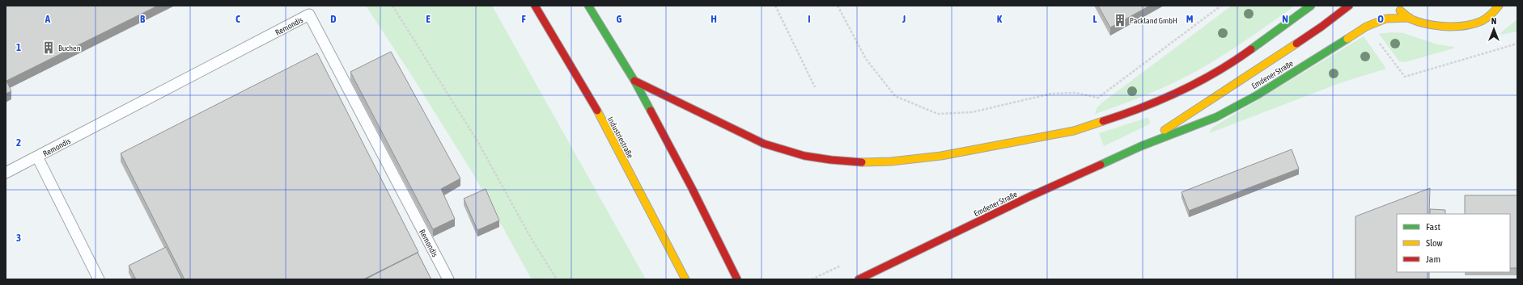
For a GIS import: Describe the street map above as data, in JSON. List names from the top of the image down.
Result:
{
  "streets": {
    "main road": ["Emdener Straße", "Industriestraße"],
    "lane": ["Remondis"]
  },
  "places": {
    "building": ["Packland GmbH", "Buchen"]
  },
  "legend": ["Fast", "Slow", "Jam"],
  "north": "top",
  "grid": {
    "columns": [
      "A",
      "B",
      "C",
      "D",
      "E",
      "F",
      "G",
      "H",
      "I",
      "J",
      "K",
      "L",
      "M",
      "N",
      "O"
    ],
    "rows": ["1", "2", "3"]
  }
}
